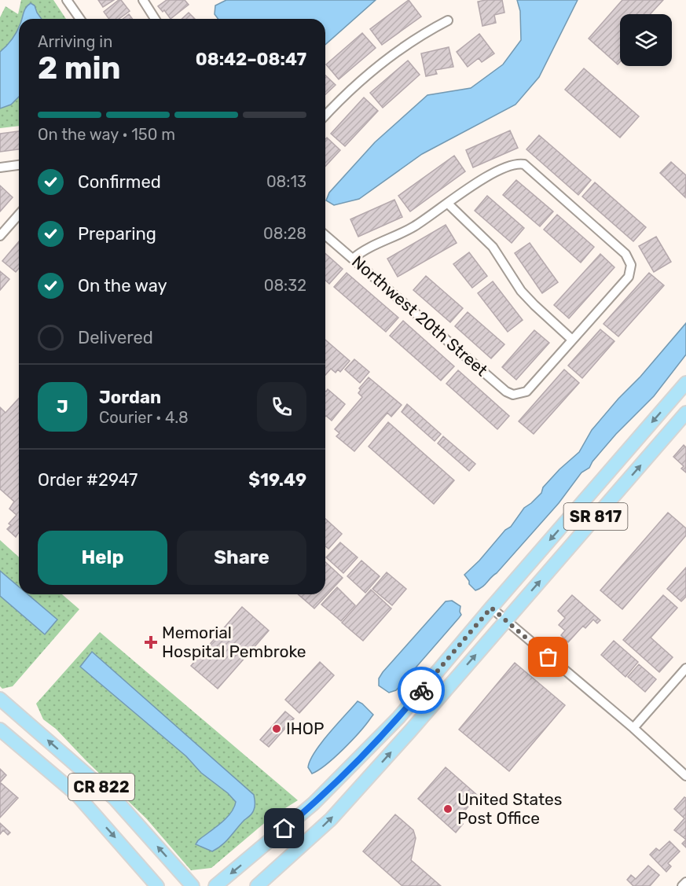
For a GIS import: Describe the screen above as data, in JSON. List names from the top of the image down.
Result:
{
  "streets": {
    "main road": ["SR 817", "CR 822"],
    "street": ["Northwest 20th Street"]
  },
  "places": {
    "health": ["Memorial Hospital Pembroke"],
    "other": ["IHOP", "United States Post Office"]
  },
  "page": {
    "heading": ["2 min", "Arriving in", "08:42–08:47"],
    "panel": [
      "Jordan",
      "Courier · 4.8",
      "Order #2947",
      "$19.49"
    ],
    "bar": "On the way · 150 m",
    "list": [
      ["Confirmed", "08:13"],
      ["Preparing", "08:28"],
      ["On the way", "08:32"],
      "Delivered"
    ],
    "round": "J",
    "buttons": ["Help", "Share"]
  }
}
